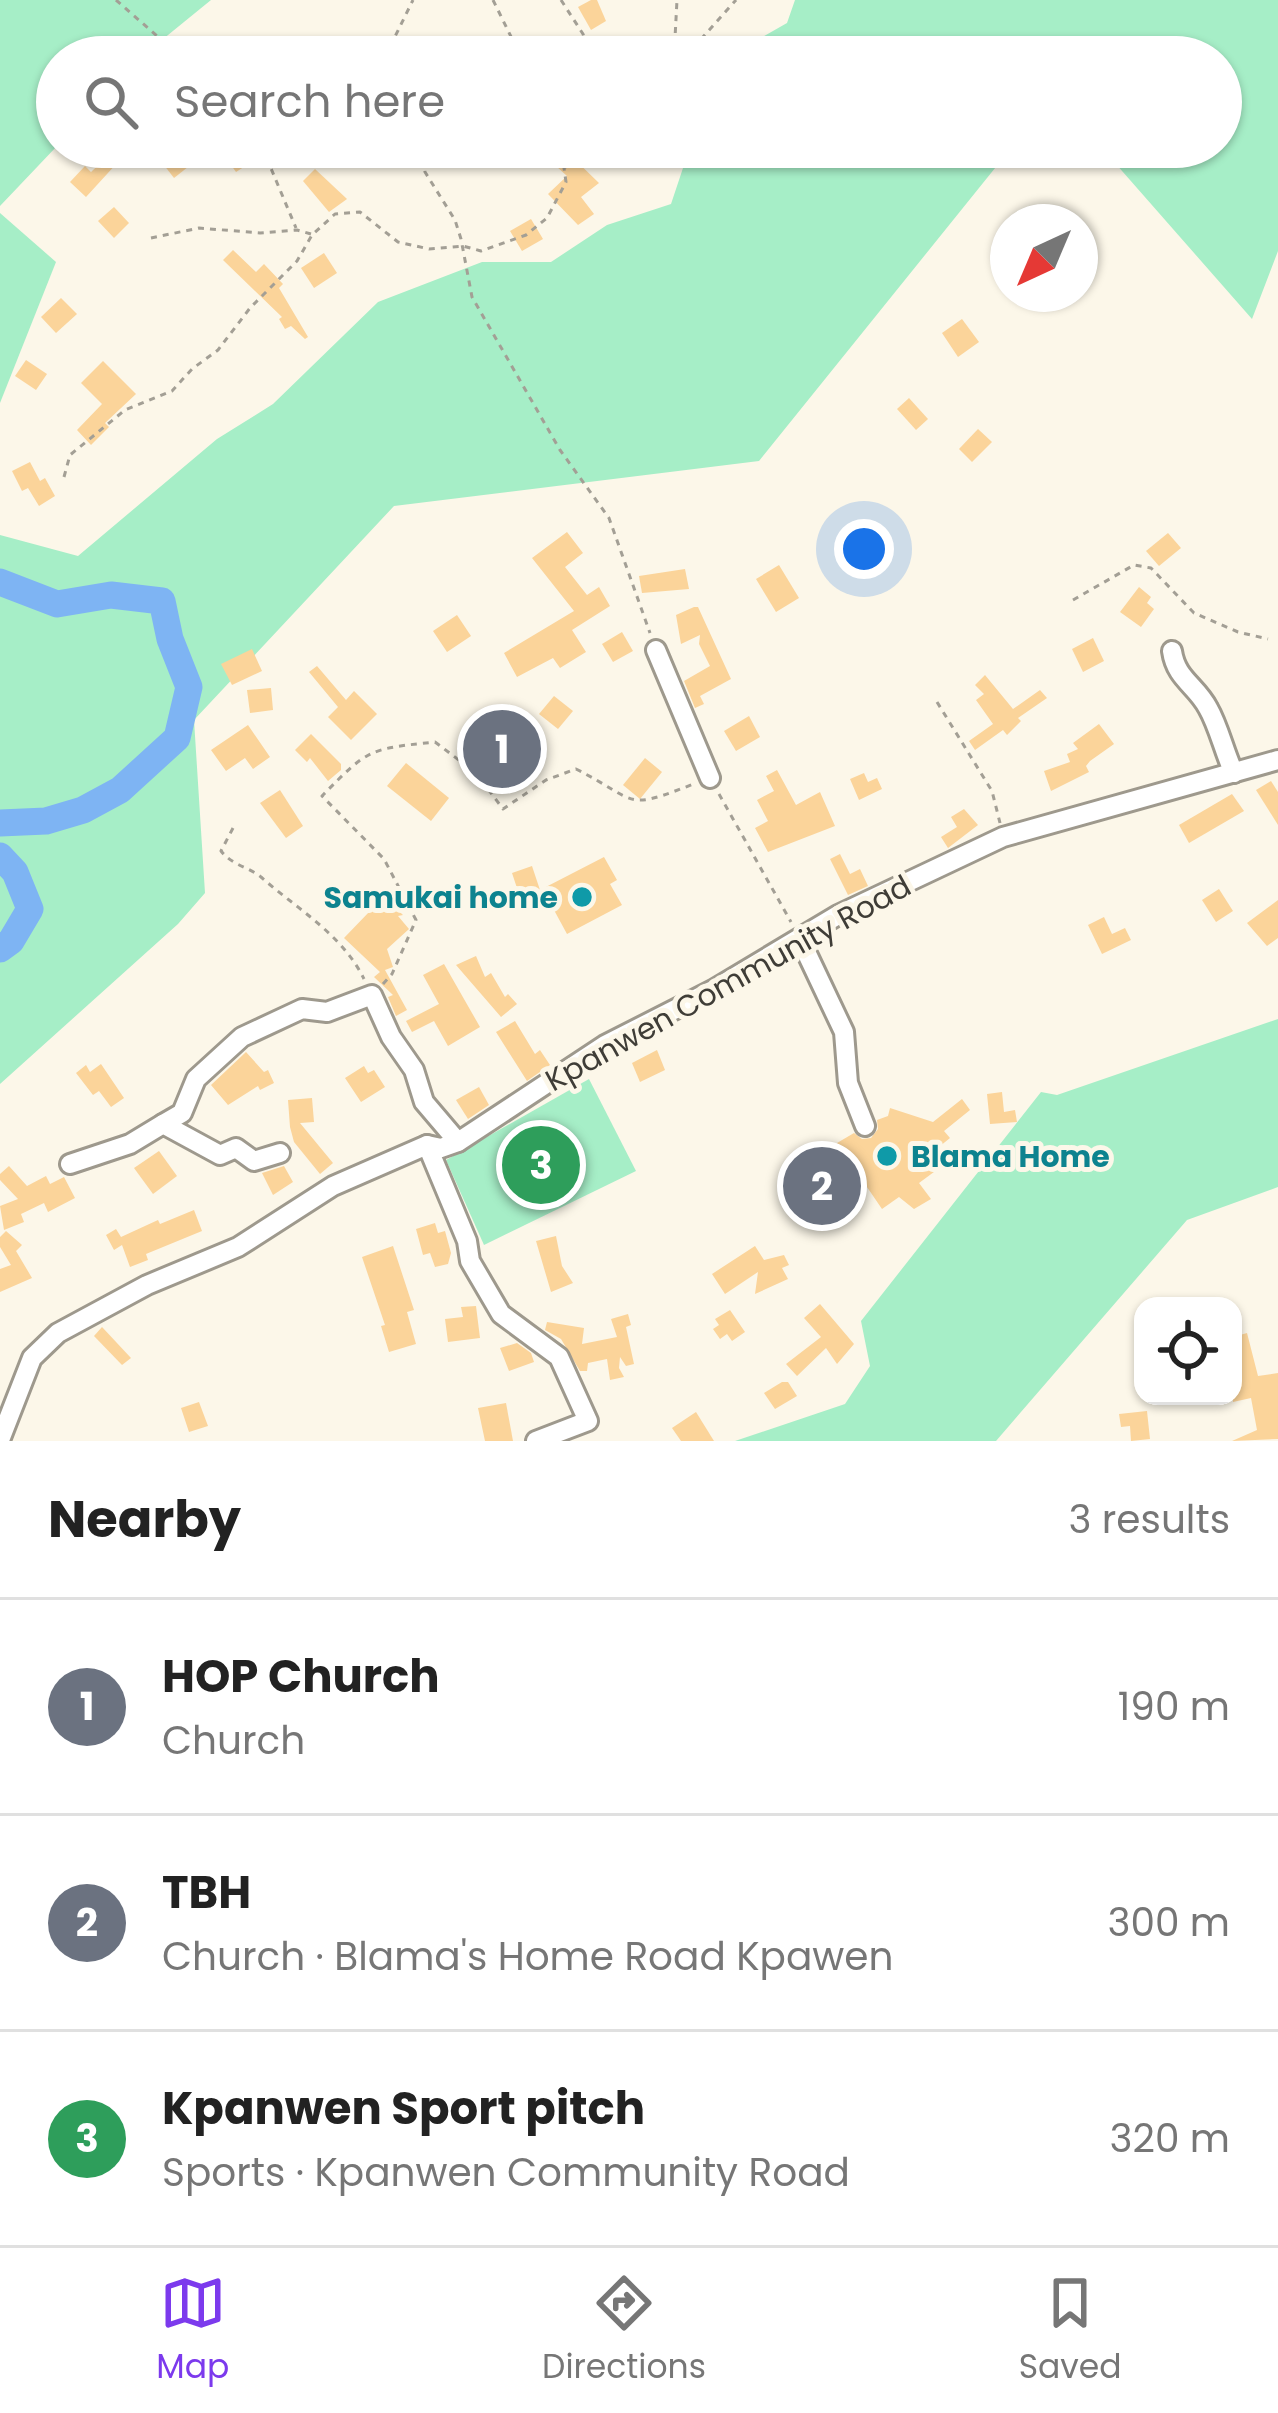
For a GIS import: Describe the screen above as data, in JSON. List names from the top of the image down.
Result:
{
  "streets": {
    "street": ["Kpanwen Community Road"]
  },
  "places": ["Samukai home", "Blama Home"],
  "north": "bottom left",
  "page": {
    "search": "Search here",
    "pins": ["1", "3", "2"],
    "heading": ["Nearby", "3 results"],
    "list": [
      {
        "mark": "1",
        "name": "HOP Church",
        "note": "Church",
        "value": "190 m"
      },
      {
        "mark": "2",
        "name": "TBH",
        "note": "Church · Blama's Home Road Kpawen",
        "value": "300 m"
      },
      {
        "mark": "3",
        "name": "Kpanwen Sport pitch",
        "note": "Sports · Kpanwen Community Road",
        "value": "320 m"
      }
    ],
    "nav": ["Map", "Directions", "Saved"]
  }
}
